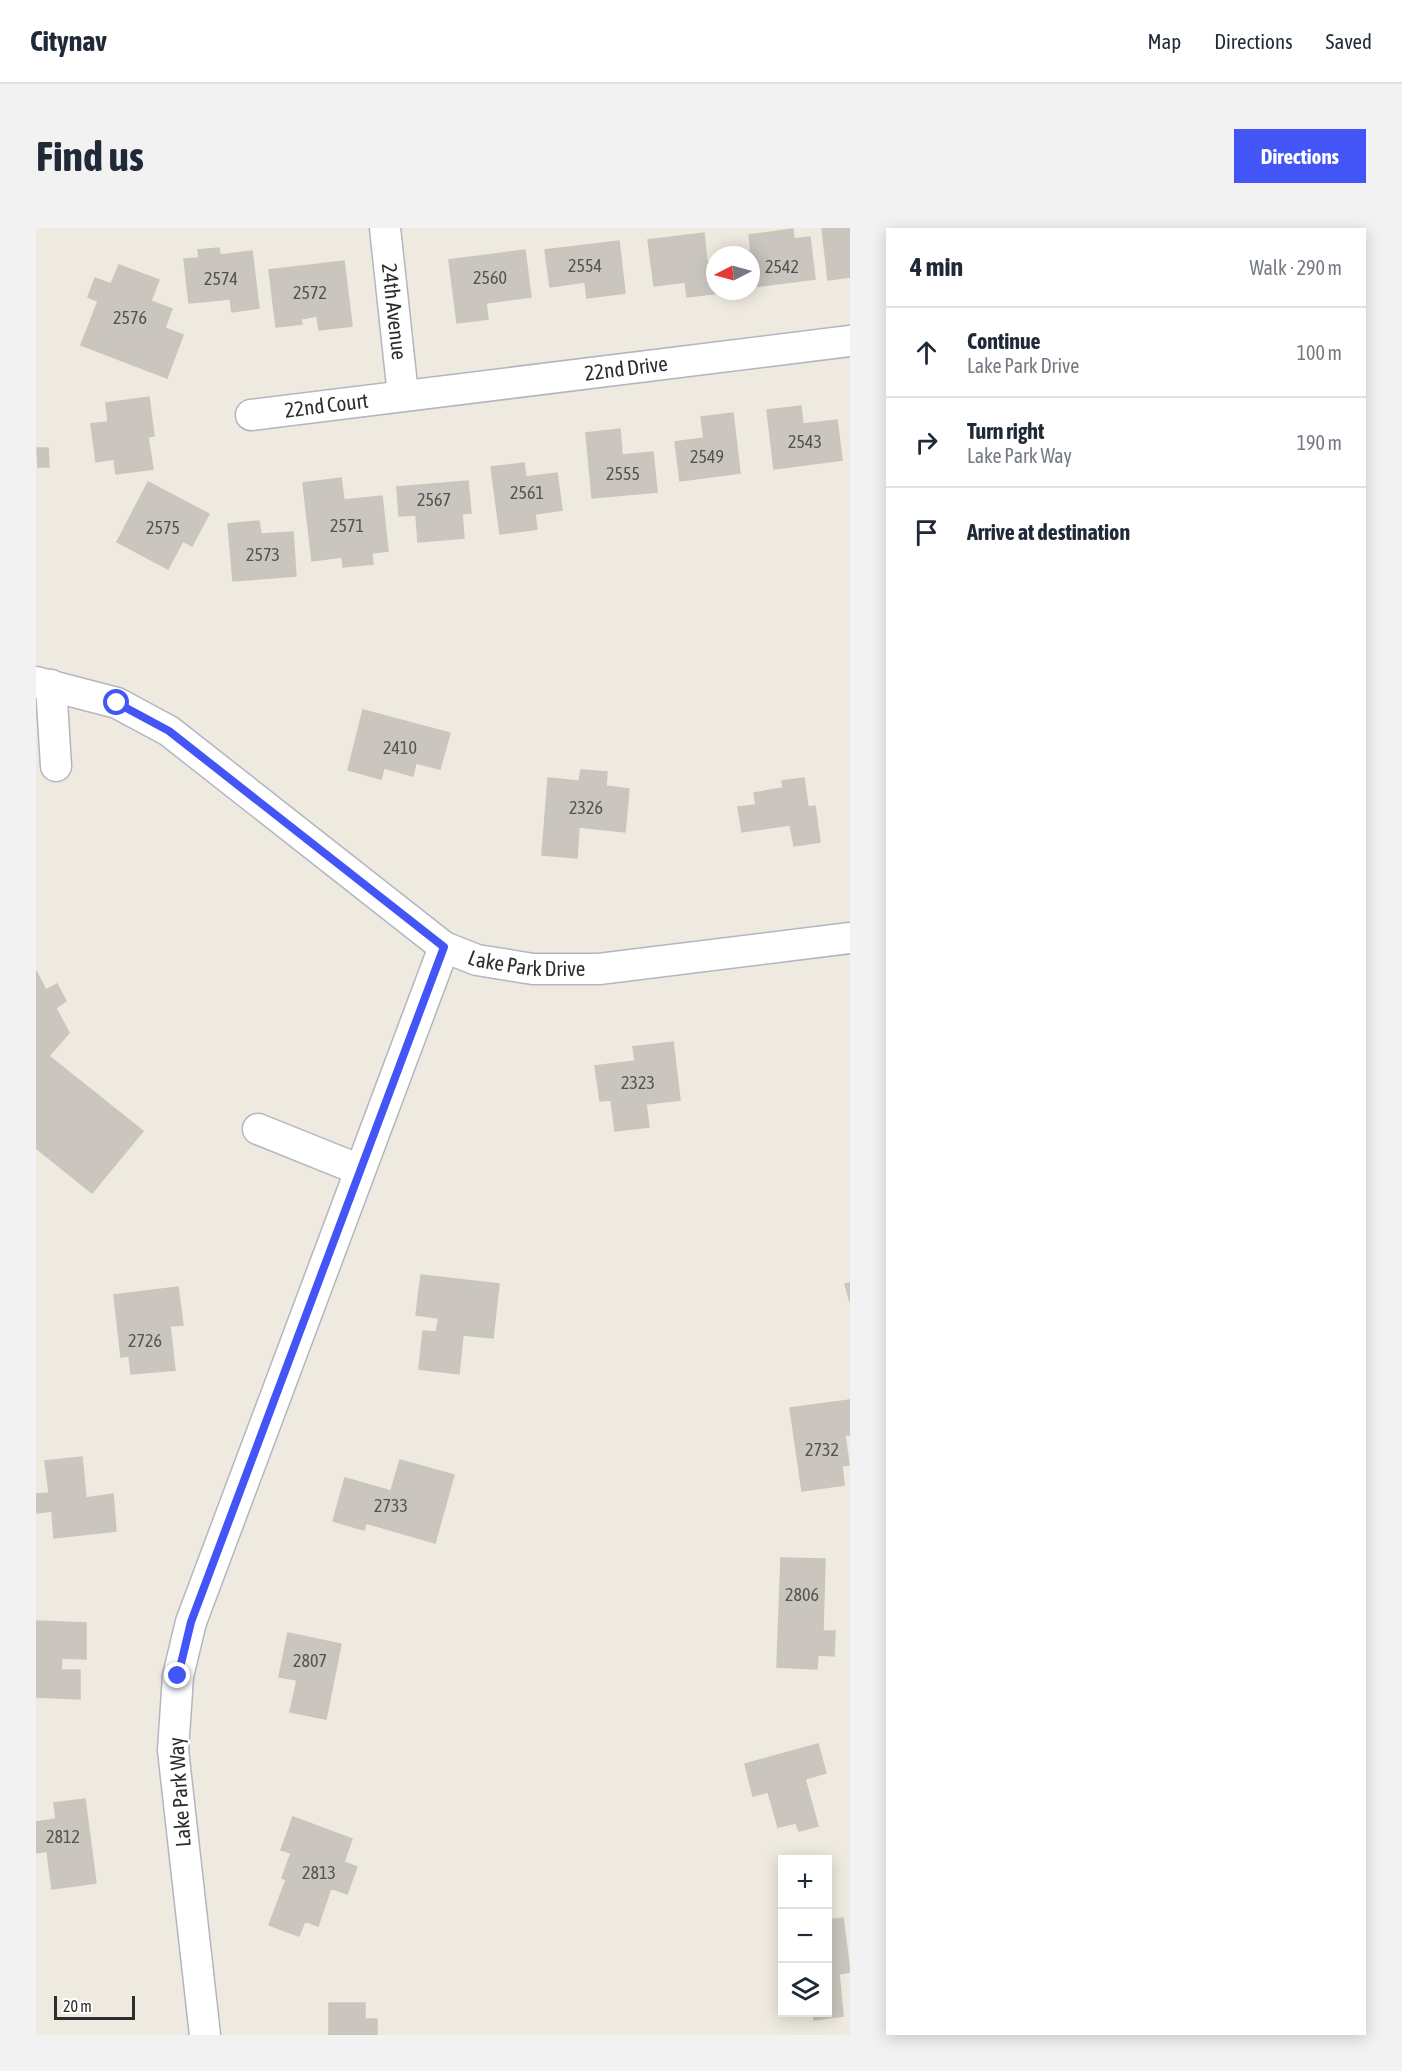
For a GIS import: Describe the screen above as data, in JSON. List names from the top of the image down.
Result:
{
  "streets": {
    "street": [
      "24th Avenue",
      "22nd Drive",
      "22nd Court",
      "Lake Park Drive",
      "Lake Park Way"
    ]
  },
  "crossings": [
    ["24th Avenue", "22nd Drive"],
    ["24th Avenue", "22nd Court"],
    ["22nd Drive", "22nd Court"],
    ["Lake Park Drive", "Lake Park Way"]
  ],
  "house_numbers": [
    "2554",
    "2542",
    "2560",
    "2574",
    "2572",
    "2576",
    "2543",
    "2549",
    "2555",
    "2561",
    "2567",
    "2571",
    "2575",
    "2573",
    "2410",
    "2326",
    "2323",
    "2726",
    "2732",
    "2733",
    "2806",
    "2807",
    "2812",
    "2813"
  ],
  "scale_bar": "20 m",
  "north": "left",
  "page": {
    "header": "Citynav",
    "nav": ["Map", "Directions", "Saved"],
    "buttons": "Directions",
    "title": "Find us",
    "heading": ["4 min", "Walk · 290 m"],
    "list": [
      ["Continue", "Lake Park Drive", "100 m"],
      ["Turn right", "Lake Park Way", "190 m"],
      "Arrive at destination"
    ],
    "map_buttons": ["+", "−"],
    "scale": "20 m"
  }
}
